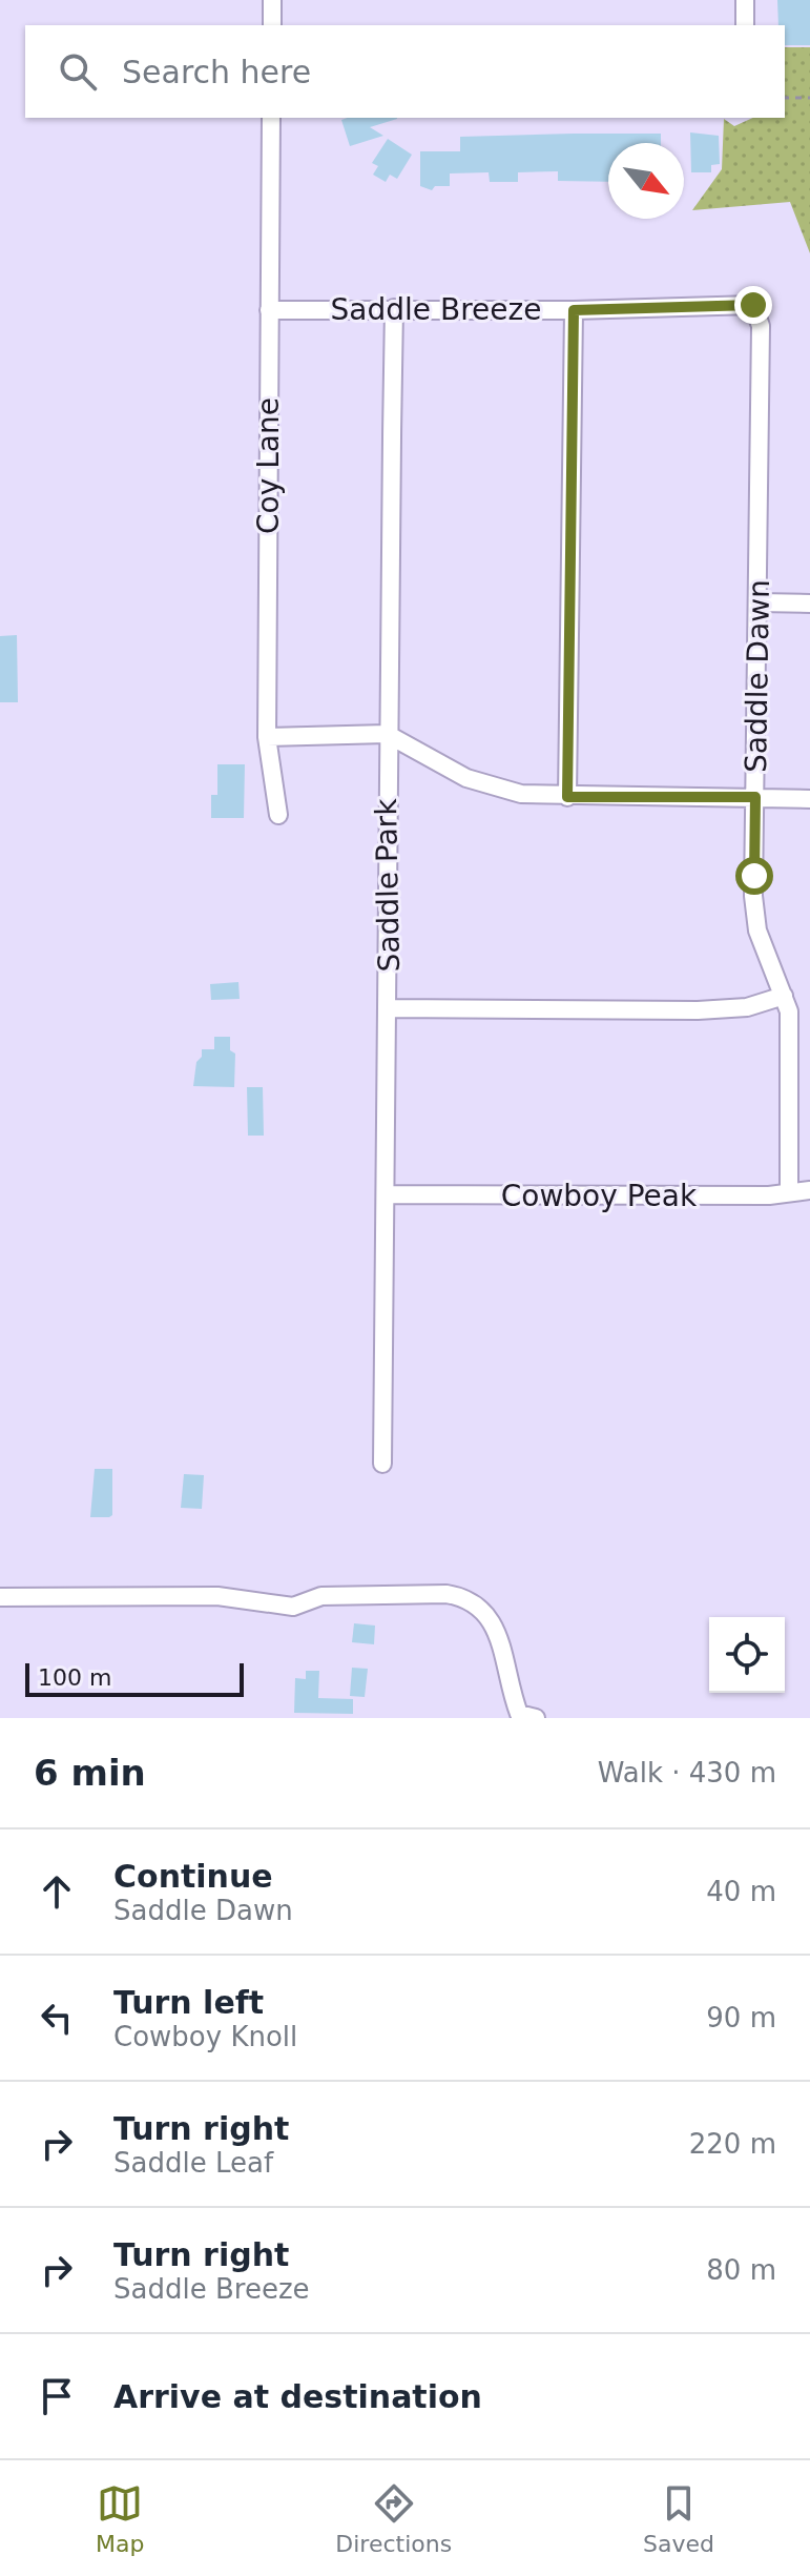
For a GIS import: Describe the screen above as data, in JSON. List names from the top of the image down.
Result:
{
  "streets": {
    "street": [
      "Saddle Breeze",
      "Coy Lane",
      "Saddle Dawn",
      "Saddle Park",
      "Cowboy Peak"
    ]
  },
  "crossings": [
    ["Saddle Breeze", "Coy Lane"],
    ["Saddle Breeze", "Saddle Dawn"],
    ["Saddle Breeze", "Saddle Park"],
    ["Saddle Dawn", "Cowboy Peak"],
    ["Saddle Park", "Cowboy Peak"]
  ],
  "scale_bar": "100 m",
  "north": "bottom right",
  "page": {
    "search": "Search here",
    "scale": "100 m",
    "heading": ["6 min", "Walk · 430 m"],
    "list": [
      ["Continue", "Saddle Dawn", "40 m"],
      ["Turn left", "Cowboy Knoll", "90 m"],
      ["Turn right", "Saddle Leaf", "220 m"],
      ["Turn right", "Saddle Breeze", "80 m"],
      "Arrive at destination"
    ],
    "nav": ["Map", "Directions", "Saved"]
  }
}
